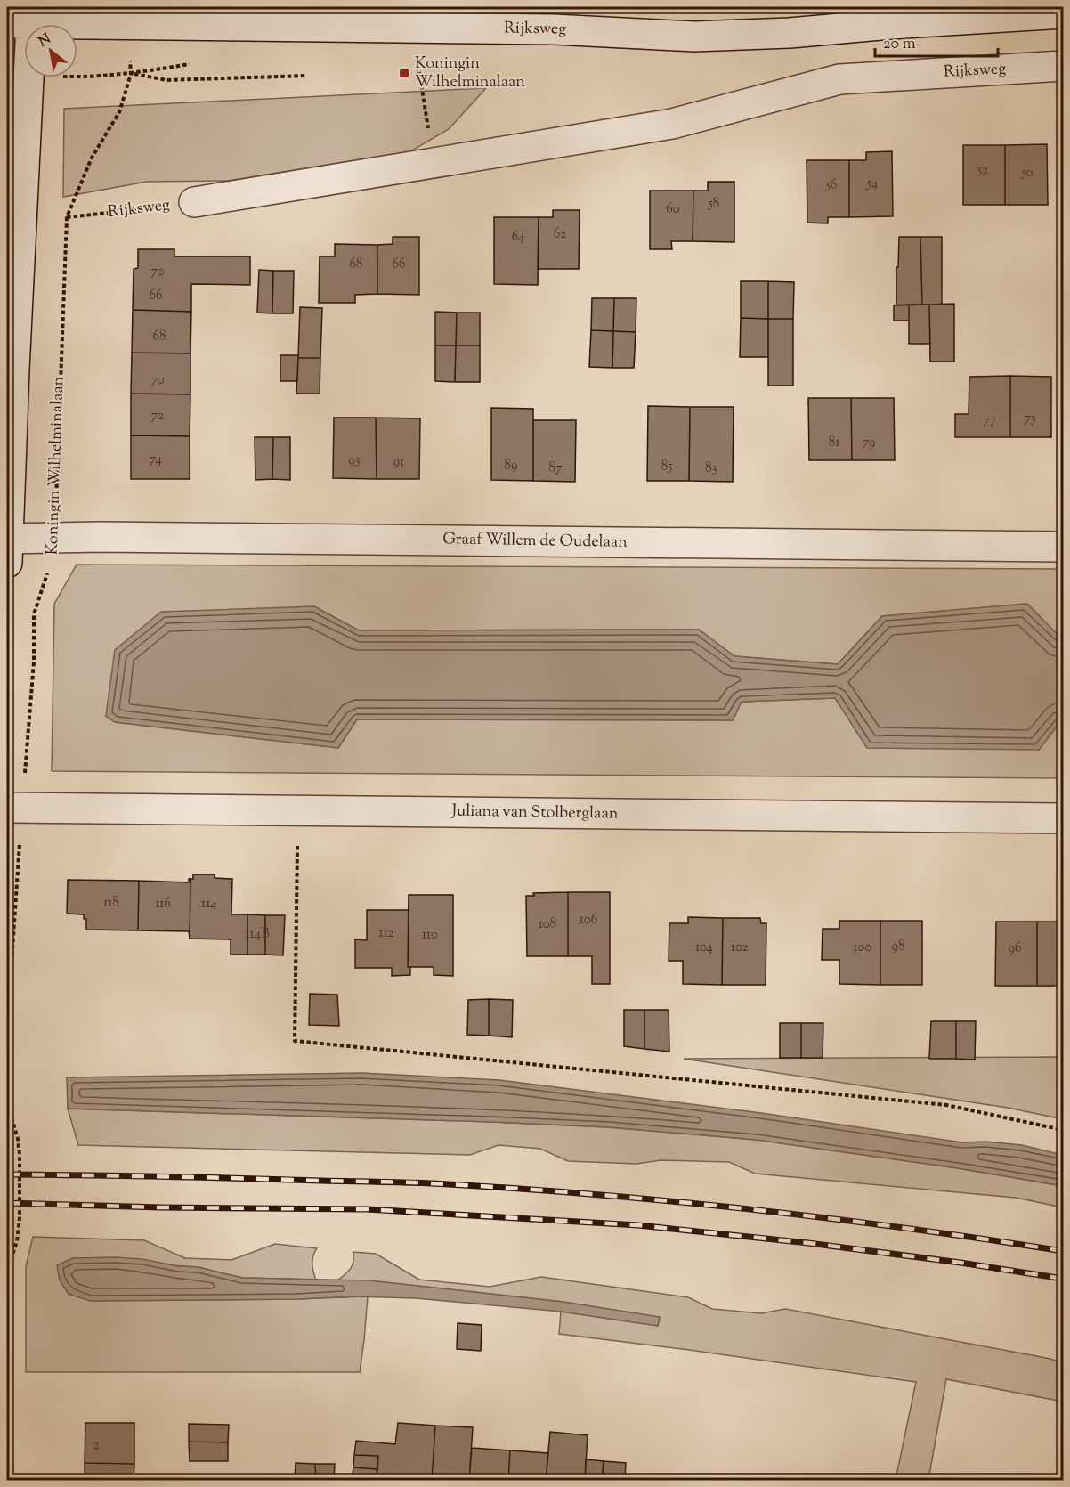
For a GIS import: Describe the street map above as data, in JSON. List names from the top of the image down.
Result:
{
  "streets": {
    "street": ["Rijksweg", "Graaf Willem de Oudelaan", "Juliana van Stolberglaan"],
    "path": ["Koningin Wilhelminalaan"]
  },
  "crossings": [
    ["Rijksweg", "Koningin Wilhelminalaan"],
    ["Koningin Wilhelminalaan", "Graaf Willem de Oudelaan"],
    ["Koningin Wilhelminalaan", "Juliana van Stolberglaan"]
  ],
  "places": {
    "transit": ["Koningin Wilhelminalaan"]
  },
  "house_numbers": [
    "52",
    "50",
    "54",
    "56",
    "58",
    "60",
    "62",
    "64",
    "68",
    "66",
    "70",
    "66",
    "68",
    "70",
    "72",
    "75",
    "77",
    "81",
    "79",
    "74",
    "93",
    "91",
    "89",
    "85",
    "87",
    "83",
    "118",
    "116",
    "114",
    "106",
    "108",
    "112",
    "114B",
    "110",
    "98",
    "104",
    "102",
    "100",
    "96",
    "2"
  ],
  "scale_bar": "20 m",
  "north": "top left"
}
